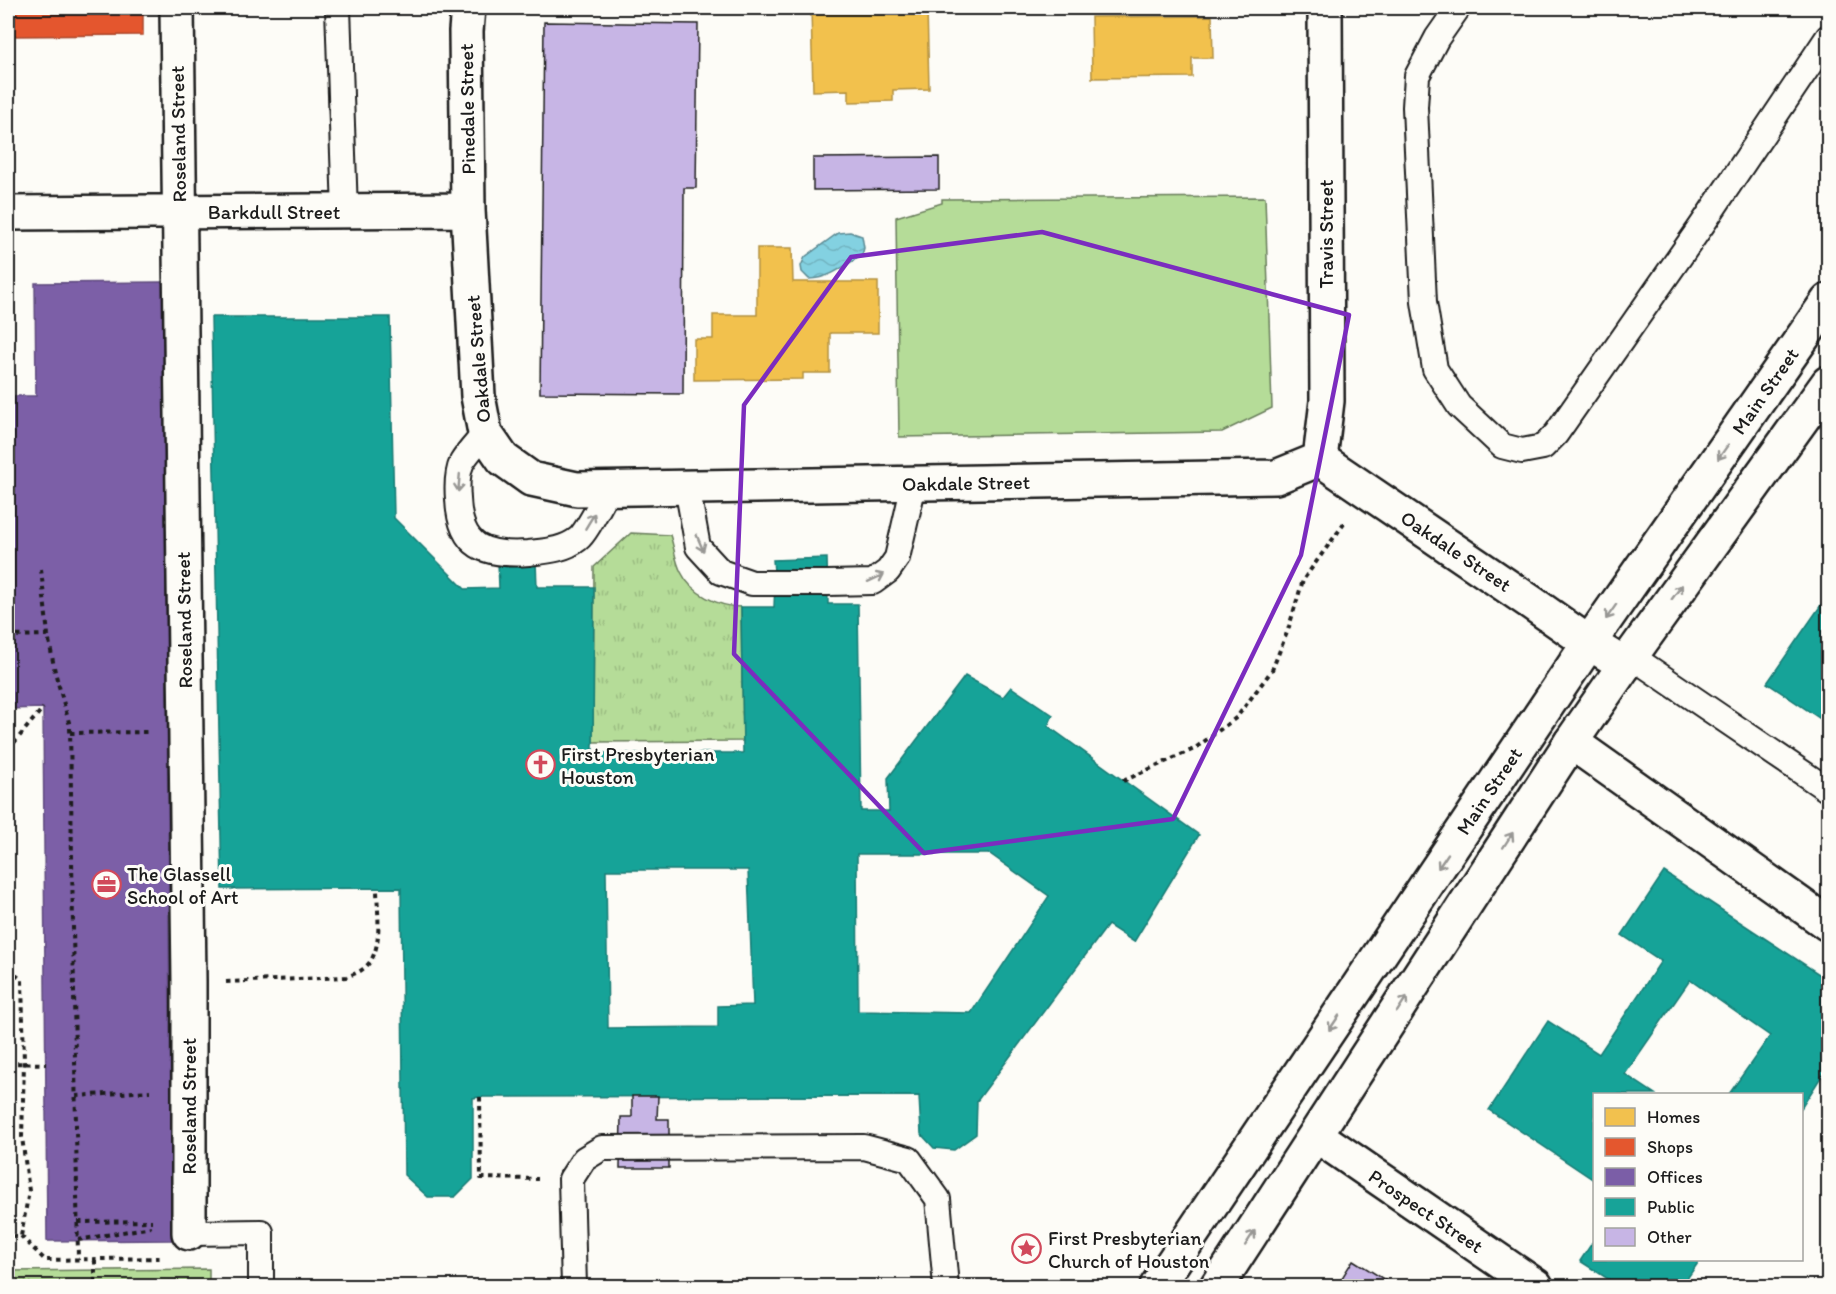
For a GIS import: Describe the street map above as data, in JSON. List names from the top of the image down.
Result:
{
  "streets": {
    "street": [
      "Pinedale Street",
      "Roseland Street",
      "Barkdull Street",
      "Travis Street",
      "Oakdale Street",
      "Main Street",
      "Prospect Street"
    ]
  },
  "crossings": [
    ["Pinedale Street", "Barkdull Street"],
    ["Pinedale Street", "Oakdale Street"],
    ["Roseland Street", "Barkdull Street"],
    ["Barkdull Street", "Oakdale Street"],
    ["Travis Street", "Oakdale Street"],
    ["Oakdale Street", "Main Street"]
  ],
  "places": {
    "church": ["First Presbyterian Houston"],
    "office": ["The Glassell School of Art"],
    "place": ["First Presbyterian Church of Houston"]
  },
  "legend": [
    "Homes",
    "Shops",
    "Offices",
    "Public",
    "Other"
  ]
}
